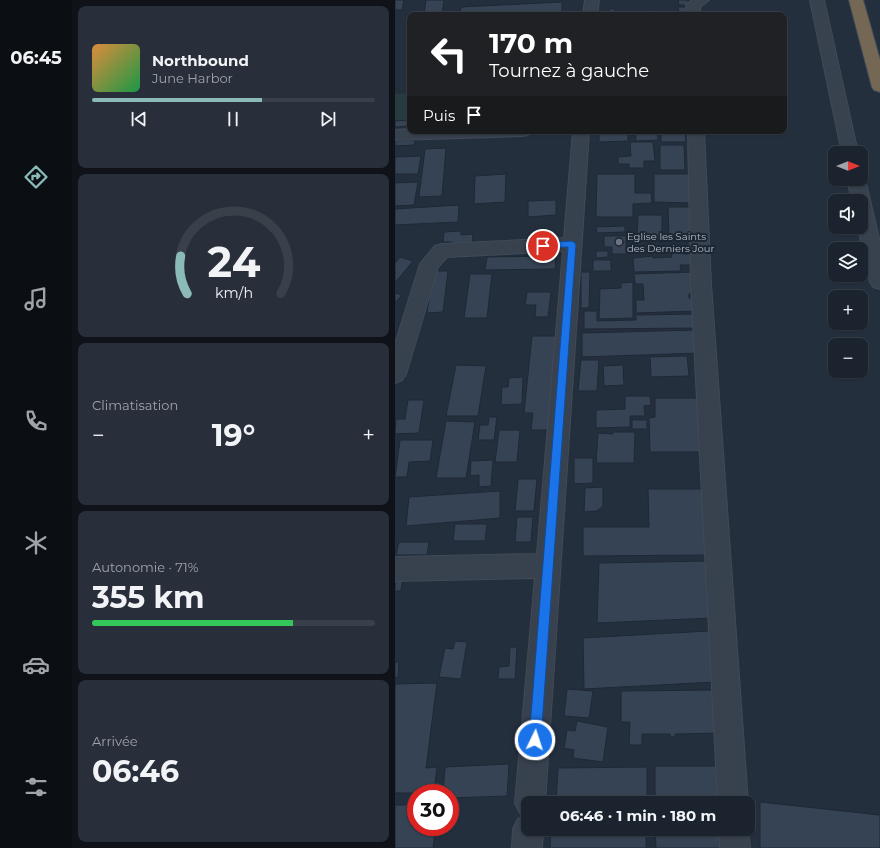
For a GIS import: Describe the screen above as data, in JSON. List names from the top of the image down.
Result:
{
  "places": ["Eglise les Saints des Derniers Jour"],
  "north": "right",
  "page": {
    "tabs": "06:45",
    "turn": ["170 m", "Tournez à gauche"],
    "song": ["Northbound", "June Harbor"],
    "then": "Puis",
    "map_buttons": ["+", "−"],
    "tile": [
      "Climatisation",
      ["Autonomie · 71%", "355 km"],
      ["Arrivée", "06:46"]
    ],
    "heat": ["−", "19°", "+"],
    "limit": "30",
    "trip": "06:46 · 1 min · 180 m",
    "gauge": ["24", "km/h"]
  }
}
